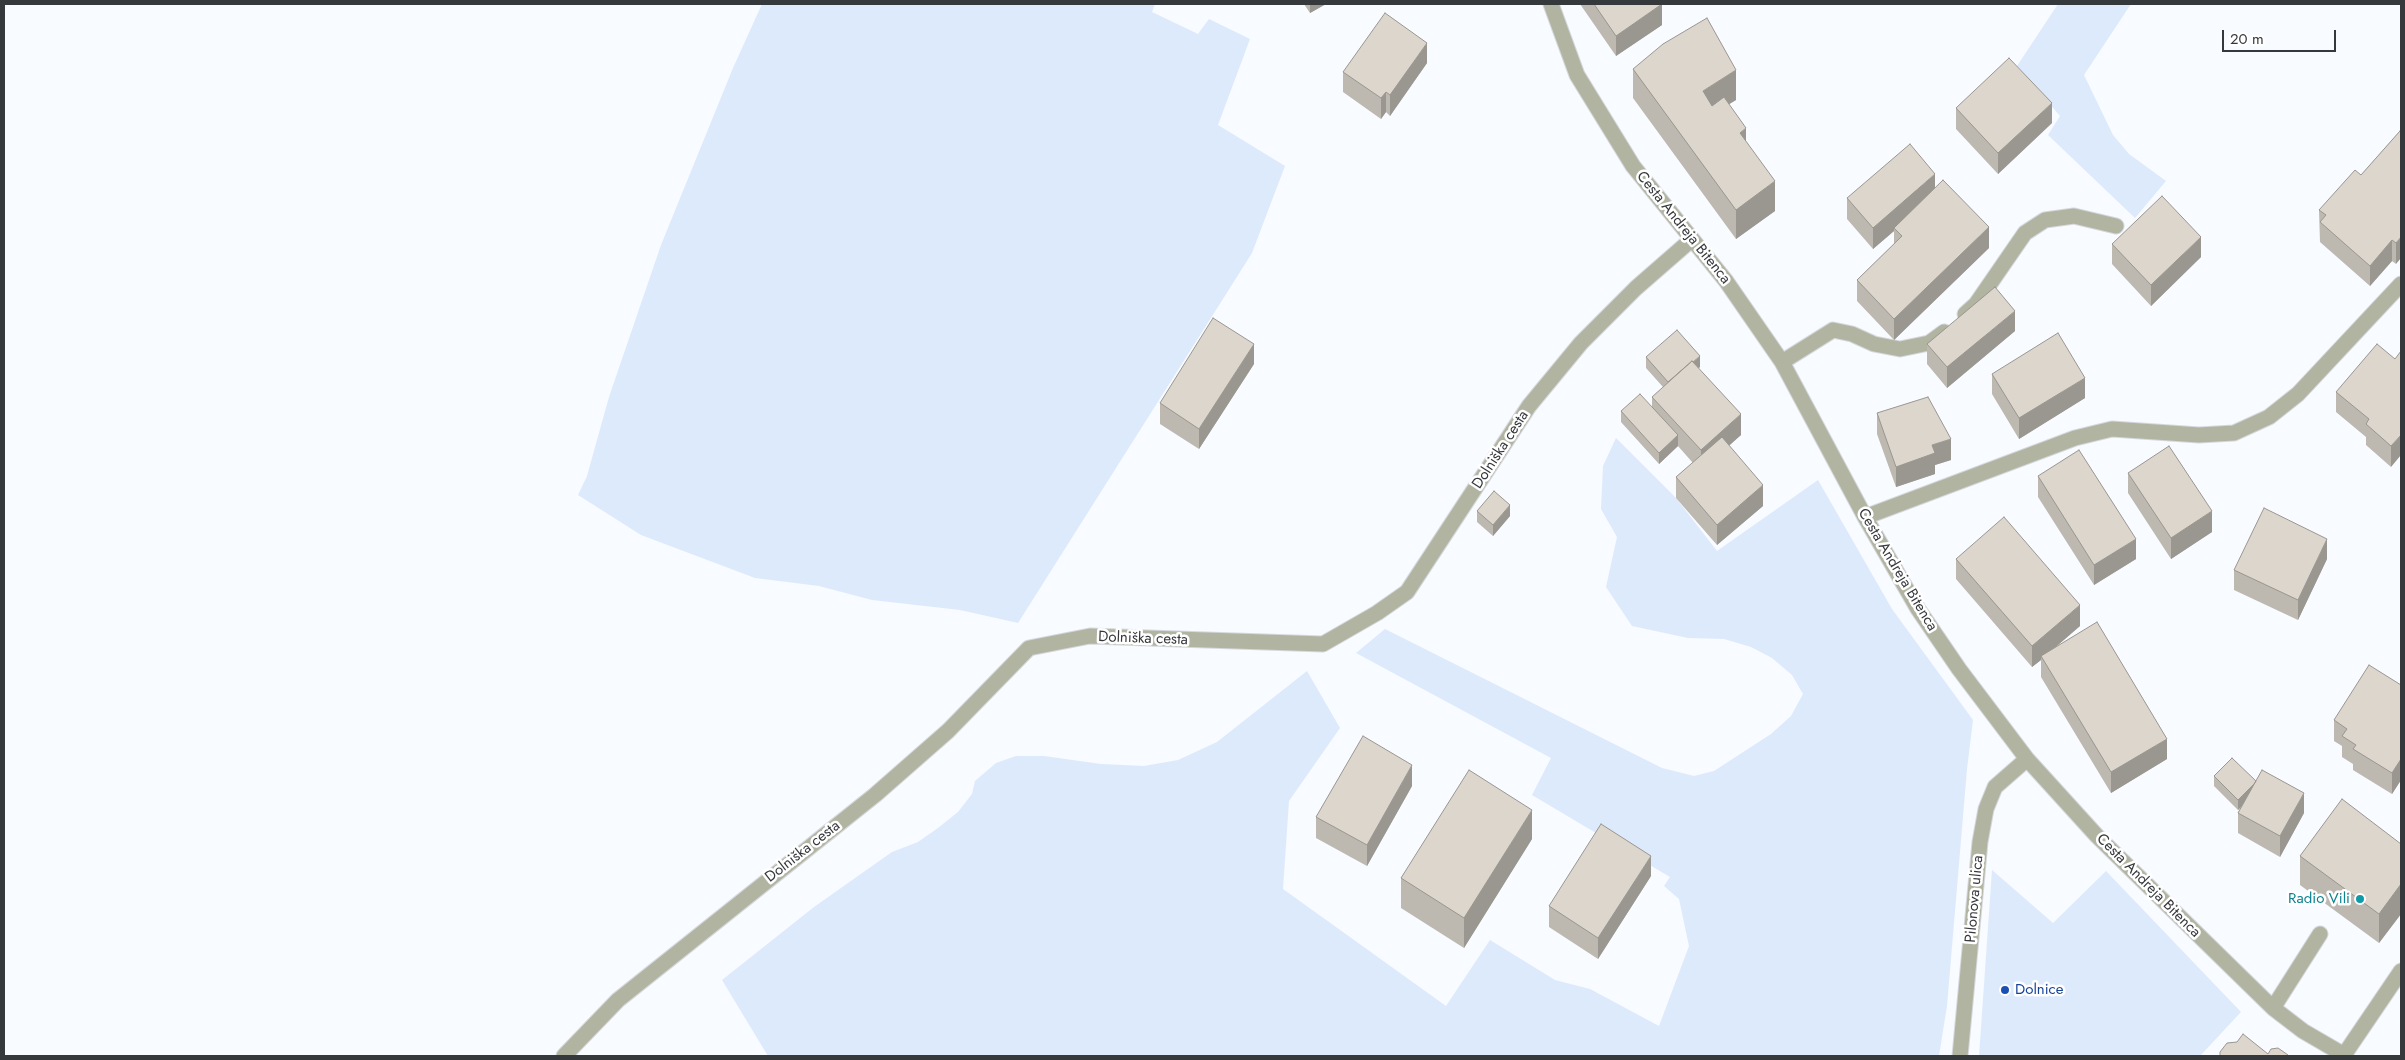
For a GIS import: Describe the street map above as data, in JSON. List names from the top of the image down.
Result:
{
  "streets": {
    "street": ["Cesta Andreja Bitenca", "Dolniška cesta", "Pilonova ulica"]
  },
  "crossings": [
    ["Cesta Andreja Bitenca", "Dolniška cesta"],
    ["Cesta Andreja Bitenca", "Pilonova ulica"]
  ],
  "places": ["Radio Vili", "Dolnice"],
  "scale_bar": "20 m"
}
